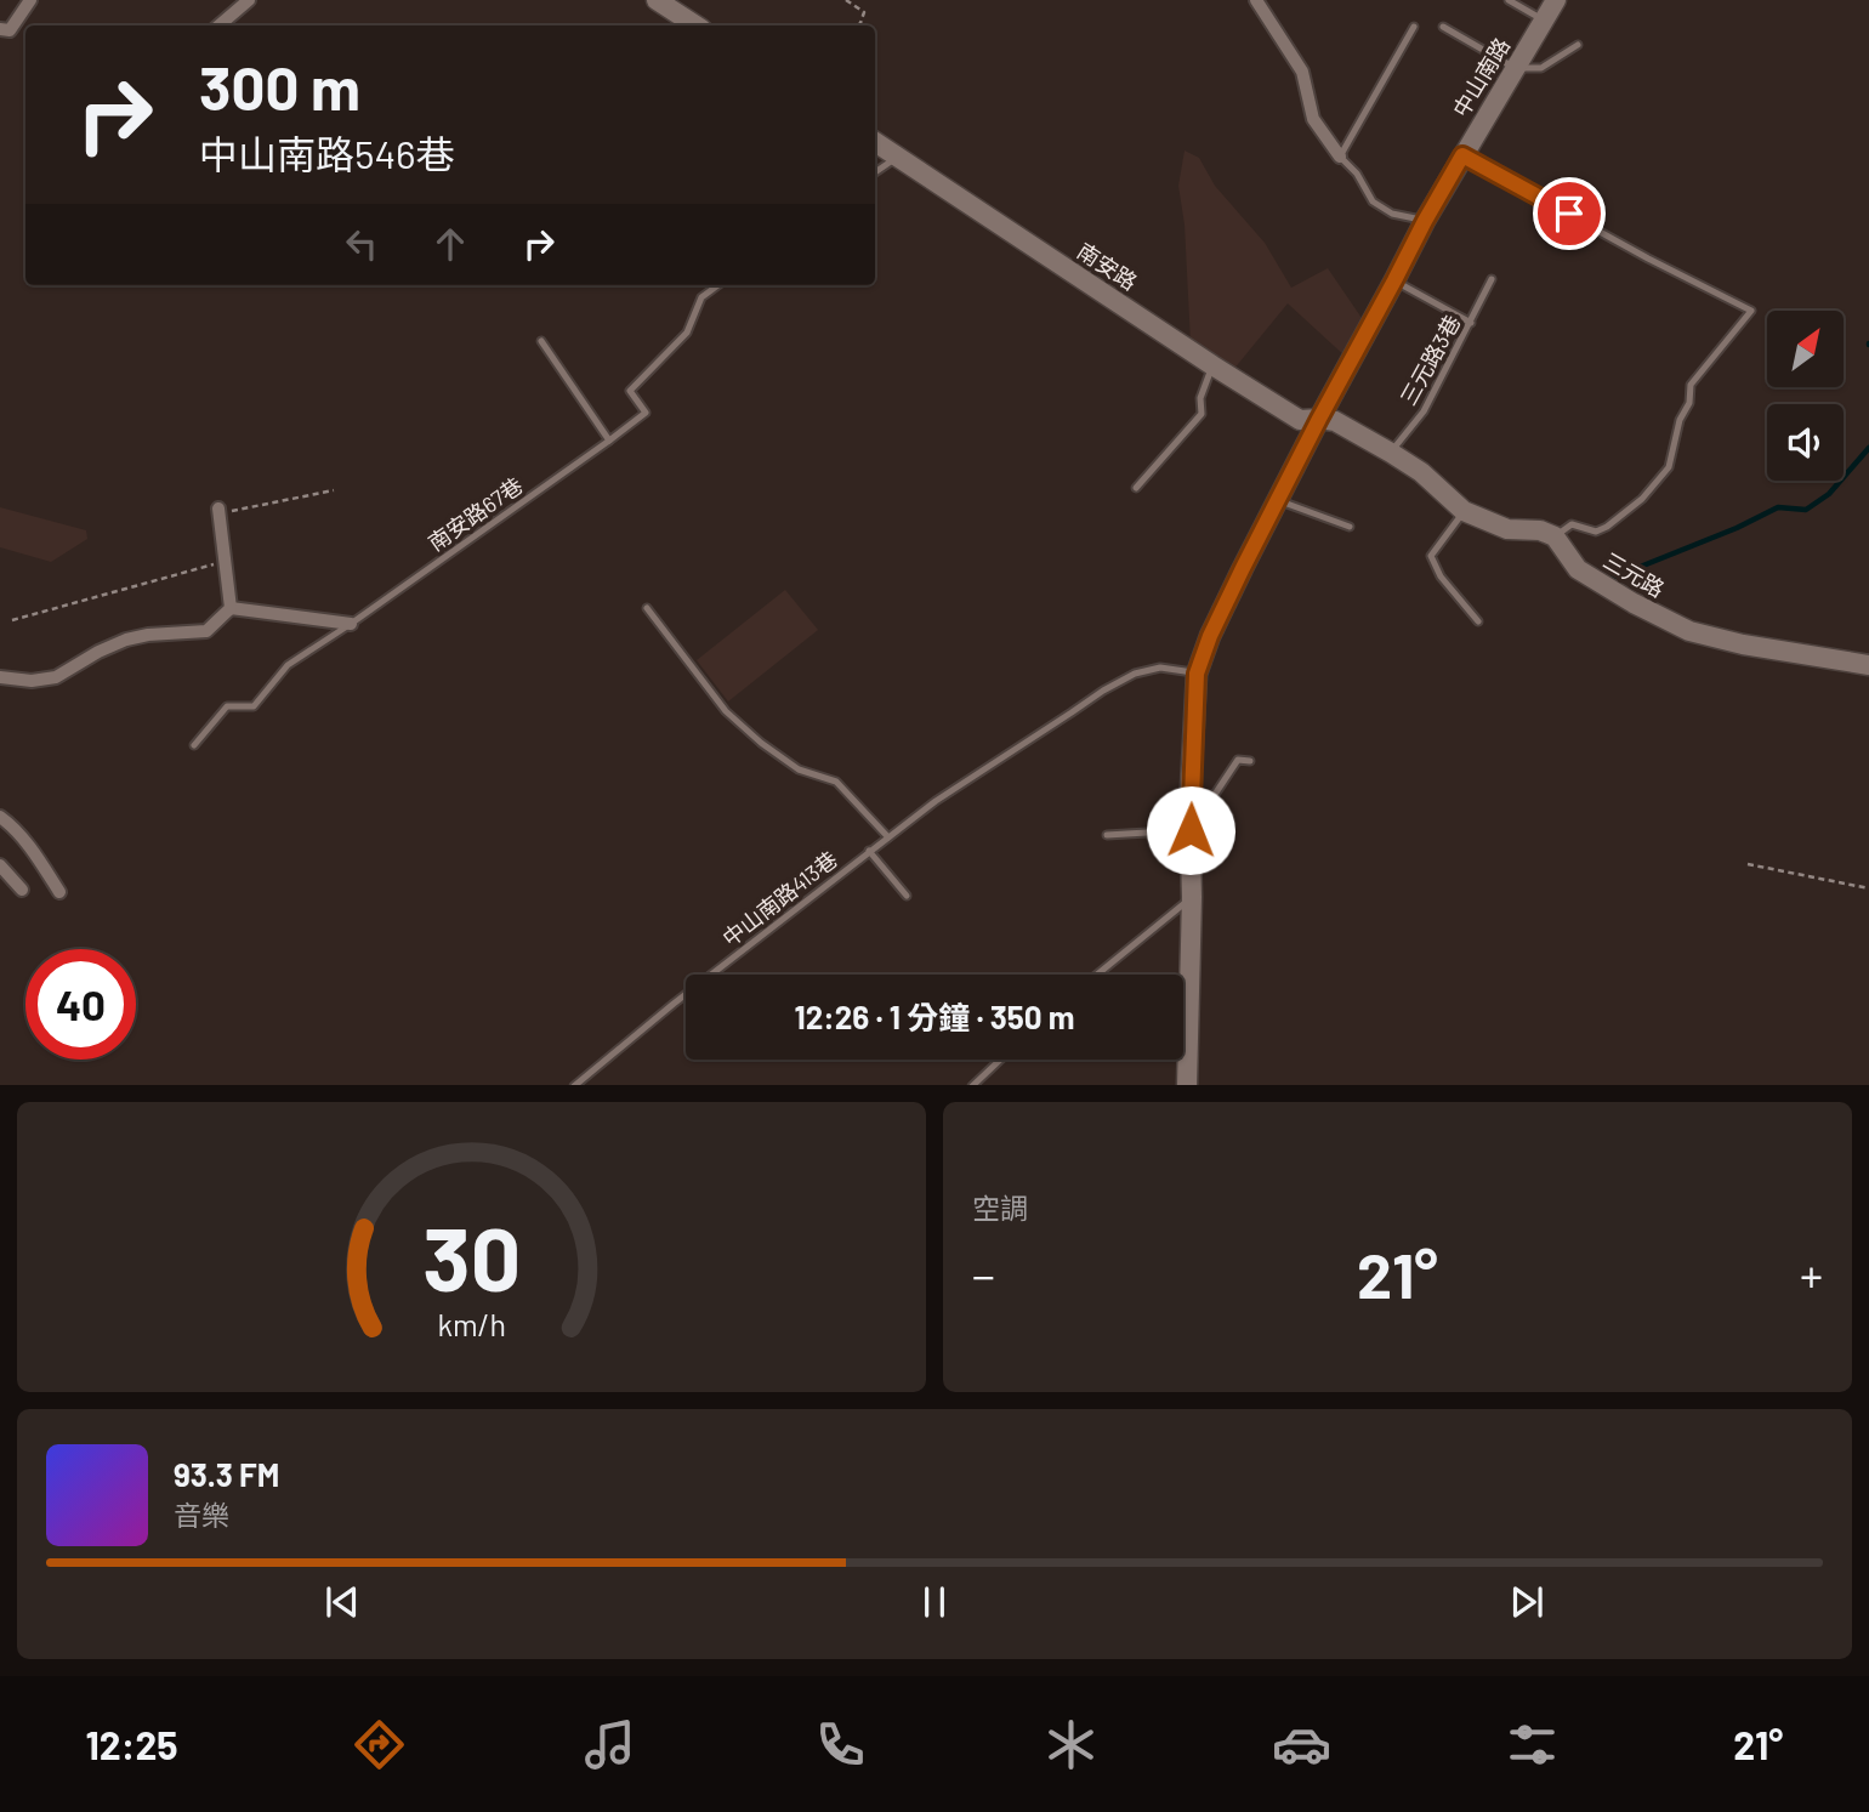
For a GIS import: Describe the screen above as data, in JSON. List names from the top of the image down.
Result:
{
  "streets": {
    "street": ["中山南路", "南安路", "三元路"],
    "lane": ["三元路3巷", "南安路67巷", "中山南路413巷"]
  },
  "crossings": [
    ["中山南路", "南安路"],
    ["中山南路", "中山南路413巷"]
  ],
  "north": "top right",
  "page": {
    "turn": ["300 m", "中山南路546巷"],
    "limit": "40",
    "trip": "12:26 · 1 分鐘 · 350 m",
    "tile": "空調",
    "heat": ["−", "21°", "+"],
    "song": ["93.3 FM", "音樂"],
    "tabs": ["12:25", "21°"],
    "gauge": ["30", "km/h"]
  }
}
